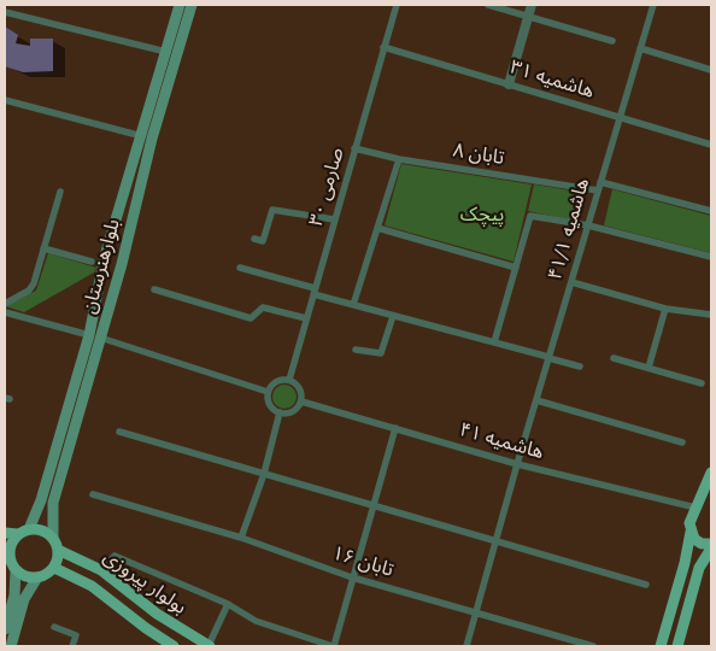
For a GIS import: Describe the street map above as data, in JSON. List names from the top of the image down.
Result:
{
  "streets": {
    "main road": ["بلوارهنرستان", "بولوار پیروزی"],
    "street": [
      "هاشمیه ۳۱",
      "تابان ۸",
      "صارمی ۳۰",
      "هاشمیه ۴۱/۱",
      "هاشمیه ۴۱",
      "تابان ۱۶"
    ]
  },
  "crossings": [
    ["هاشمیه ۳۱", "صارمی ۳۰"],
    ["هاشمیه ۳۱", "هاشمیه ۴۱/۱"],
    ["تابان ۸", "صارمی ۳۰"],
    ["تابان ۸", "هاشمیه ۴۱/۱"],
    ["صارمی ۳۰", "هاشمیه ۴۱"],
    ["هاشمیه ۴۱/۱", "هاشمیه ۴۱"],
    ["هاشمیه ۴۱/۱", "تابان ۱۶"],
    ["بلوارهنرستان", "بولوار پیروزی"]
  ],
  "parks": ["پیچک"]
}
